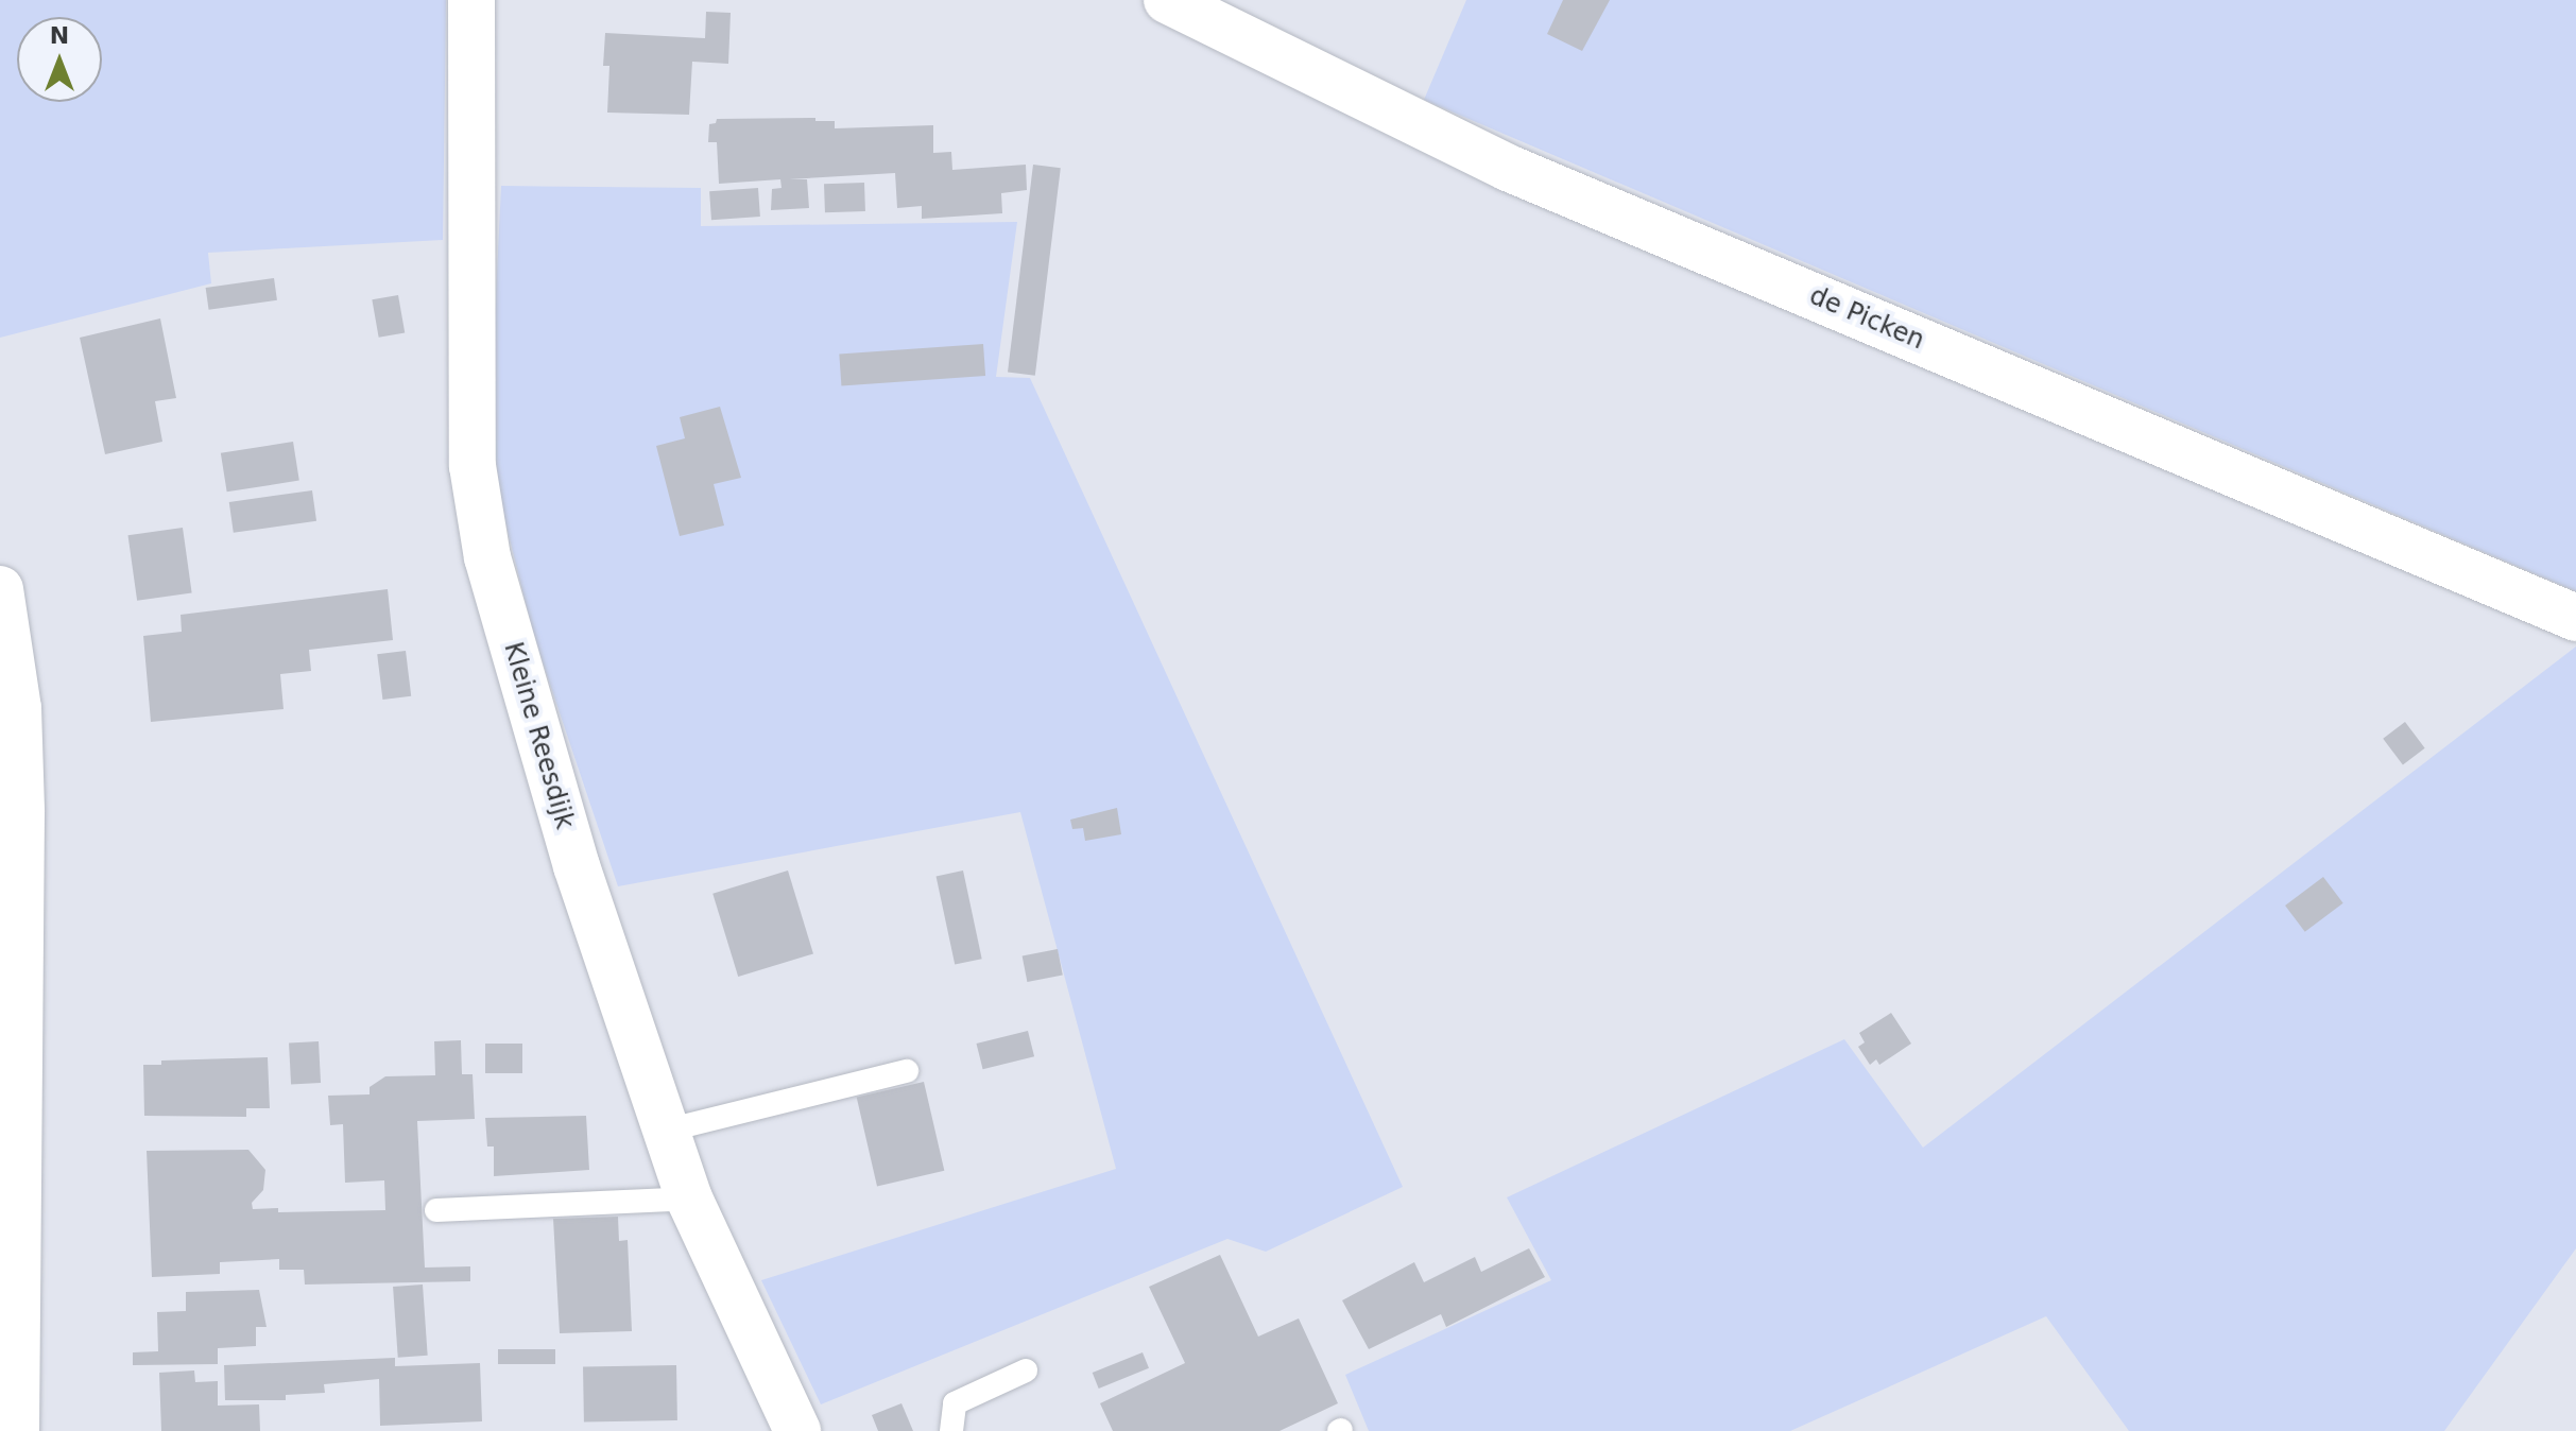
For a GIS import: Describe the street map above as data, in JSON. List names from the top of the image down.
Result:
{
  "streets": {
    "street": ["de Picken", "Kleine Reesdijk"]
  },
  "north": "top"
}
